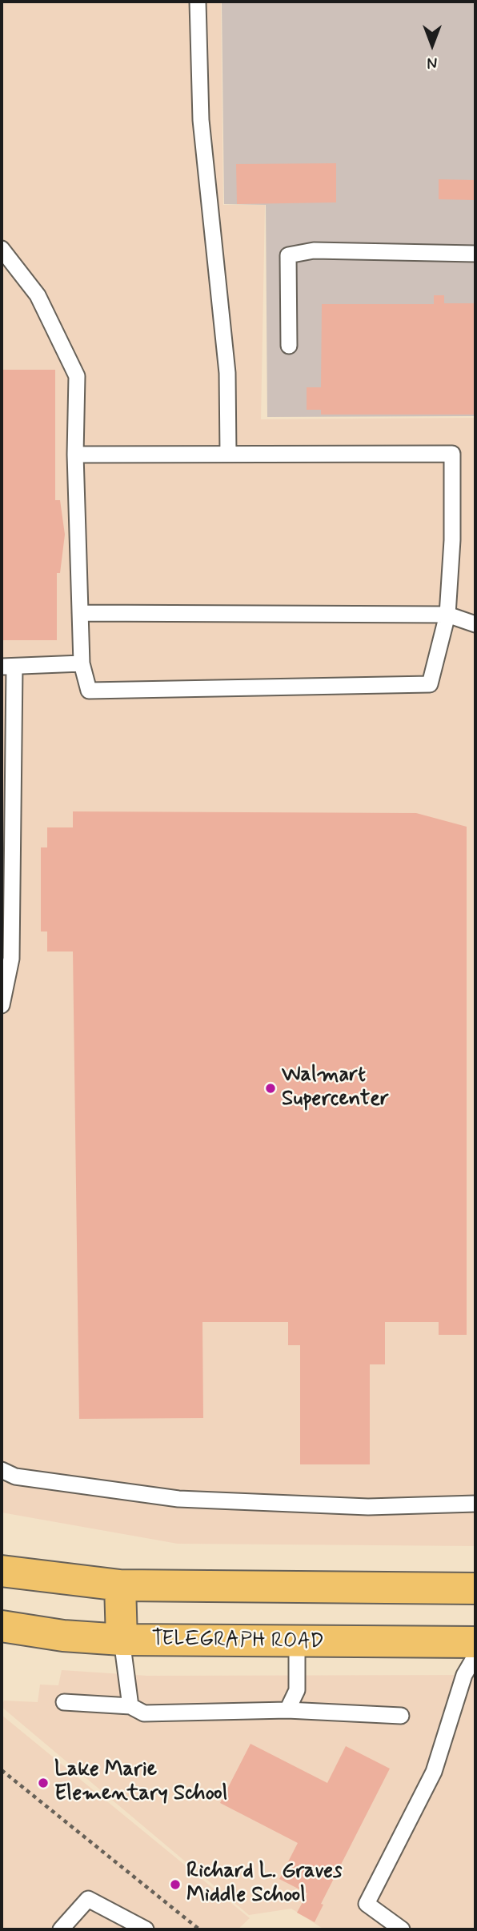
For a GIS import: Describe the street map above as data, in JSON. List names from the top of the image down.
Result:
{
  "streets": {
    "main road": ["TELEGRAPH ROAD"]
  },
  "places": ["Walmart Supercenter", "Lake Marie Elementary School", "Richard L. Graves Middle School"],
  "north": "bottom"
}
